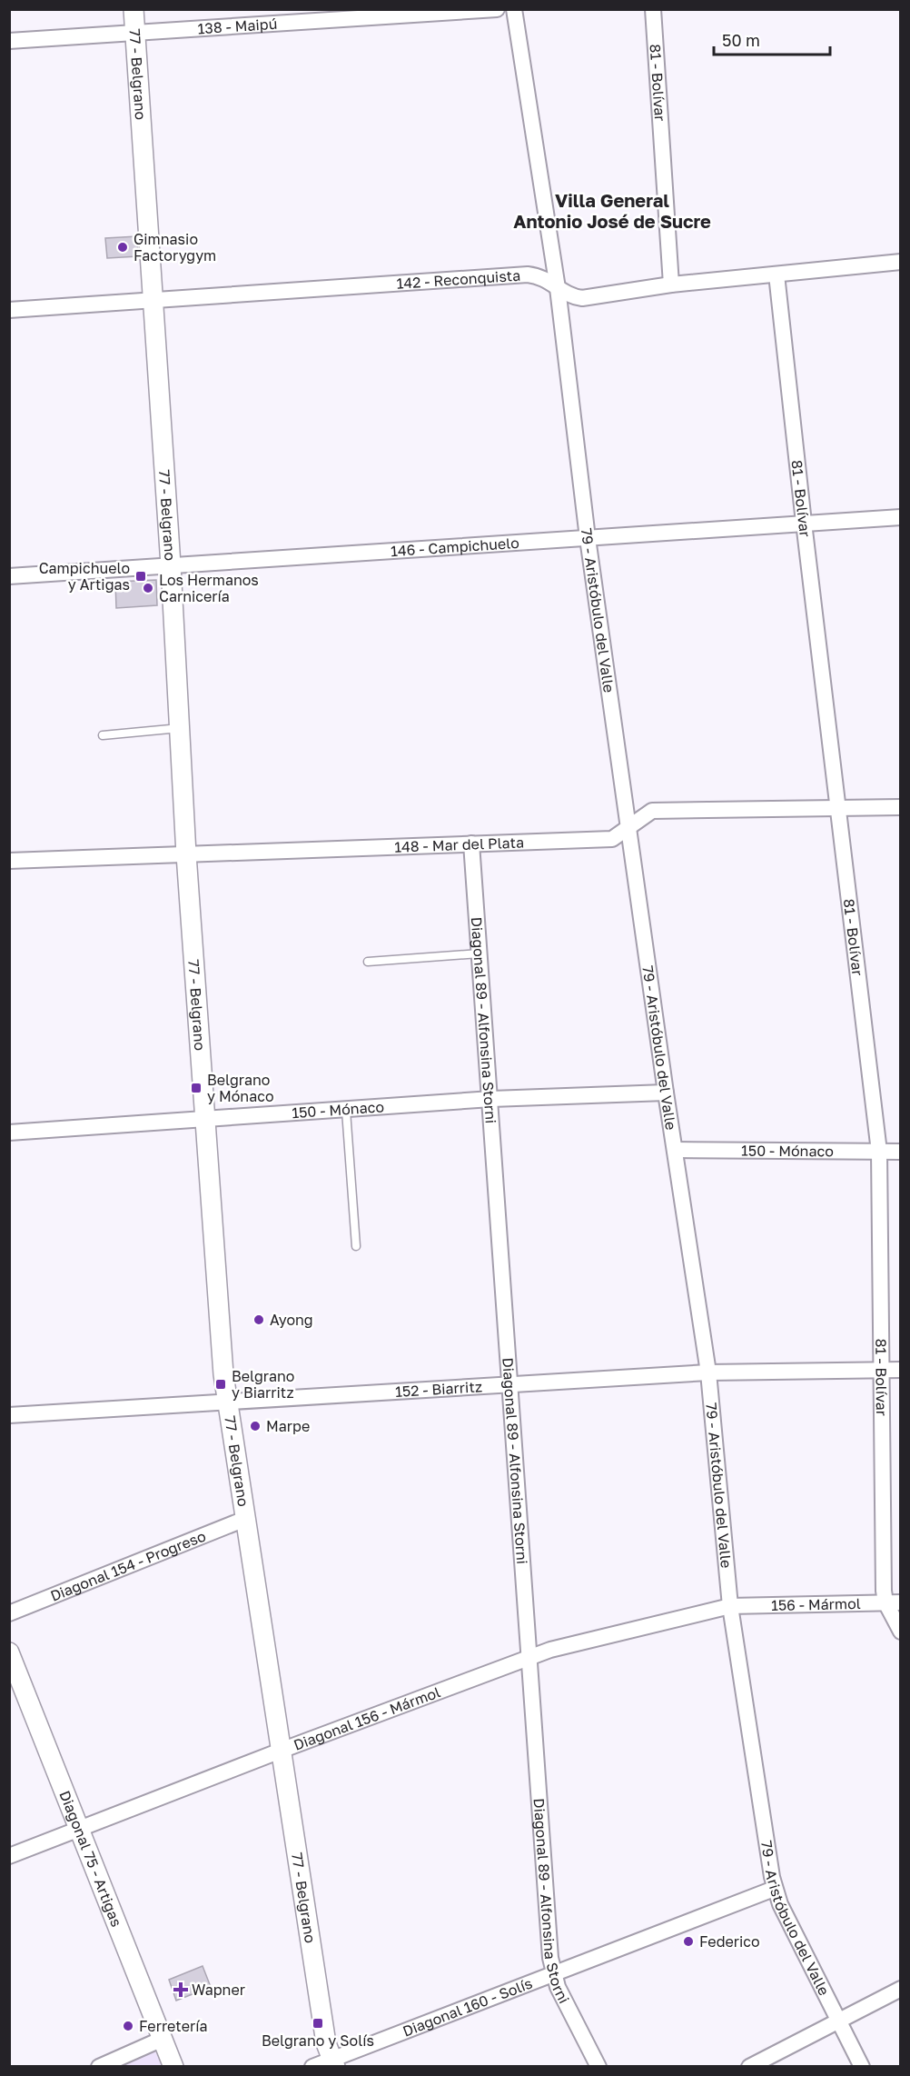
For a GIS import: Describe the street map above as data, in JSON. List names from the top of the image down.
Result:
{
  "streets": {
    "street": [
      "138 - Maipú",
      "77 - Belgrano",
      "81 - Bolívar",
      "142 - Reconquista",
      "146 - Campichuelo",
      "79 - Aristóbulo del Valle",
      "148 - Mar del Plata",
      "Diagonal 89 - Alfonsina Storni",
      "150 - Mónaco",
      "152 - Biarritz",
      "Diagonal 154 - Progreso",
      "156 - Mármol",
      "Diagonal 156 - Mármol",
      "Diagonal 75 - Artigas",
      "Diagonal 160 - Solís"
    ]
  },
  "crossings": [
    ["138 - Maipú", "77 - Belgrano"],
    ["77 - Belgrano", "142 - Reconquista"],
    ["77 - Belgrano", "146 - Campichuelo"],
    ["77 - Belgrano", "148 - Mar del Plata"],
    ["77 - Belgrano", "150 - Mónaco"],
    ["77 - Belgrano", "152 - Biarritz"],
    ["77 - Belgrano", "Diagonal 154 - Progreso"],
    ["77 - Belgrano", "Diagonal 156 - Mármol"],
    ["77 - Belgrano", "Diagonal 160 - Solís"],
    ["81 - Bolívar", "142 - Reconquista"],
    ["81 - Bolívar", "146 - Campichuelo"],
    ["81 - Bolívar", "148 - Mar del Plata"],
    ["81 - Bolívar", "150 - Mónaco"],
    ["81 - Bolívar", "152 - Biarritz"],
    ["81 - Bolívar", "156 - Mármol"],
    ["142 - Reconquista", "79 - Aristóbulo del Valle"],
    ["146 - Campichuelo", "79 - Aristóbulo del Valle"],
    ["79 - Aristóbulo del Valle", "148 - Mar del Plata"],
    ["79 - Aristóbulo del Valle", "150 - Mónaco"],
    ["79 - Aristóbulo del Valle", "152 - Biarritz"],
    ["79 - Aristóbulo del Valle", "156 - Mármol"],
    ["79 - Aristóbulo del Valle", "Diagonal 156 - Mármol"],
    ["79 - Aristóbulo del Valle", "Diagonal 160 - Solís"],
    ["148 - Mar del Plata", "Diagonal 89 - Alfonsina Storni"],
    ["Diagonal 89 - Alfonsina Storni", "150 - Mónaco"],
    ["Diagonal 89 - Alfonsina Storni", "152 - Biarritz"],
    ["Diagonal 89 - Alfonsina Storni", "Diagonal 156 - Mármol"],
    ["Diagonal 89 - Alfonsina Storni", "Diagonal 160 - Solís"],
    ["156 - Mármol", "Diagonal 156 - Mármol"],
    ["Diagonal 156 - Mármol", "Diagonal 75 - Artigas"]
  ],
  "districts": ["Villa General Antonio José de Sucre"],
  "places": {
    "other": [
      "Gimnasio Factorygym",
      "Los Hermanos Carnicería",
      "Ayong",
      "Marpe",
      "Federico",
      "Ferretería"
    ],
    "transit": [
      "Campichuelo y Artigas",
      "Belgrano y Mónaco",
      "Belgrano y Biarritz",
      "Belgrano y Solís"
    ],
    "health": ["Wapner"]
  },
  "scale_bar": "50 m"
}
